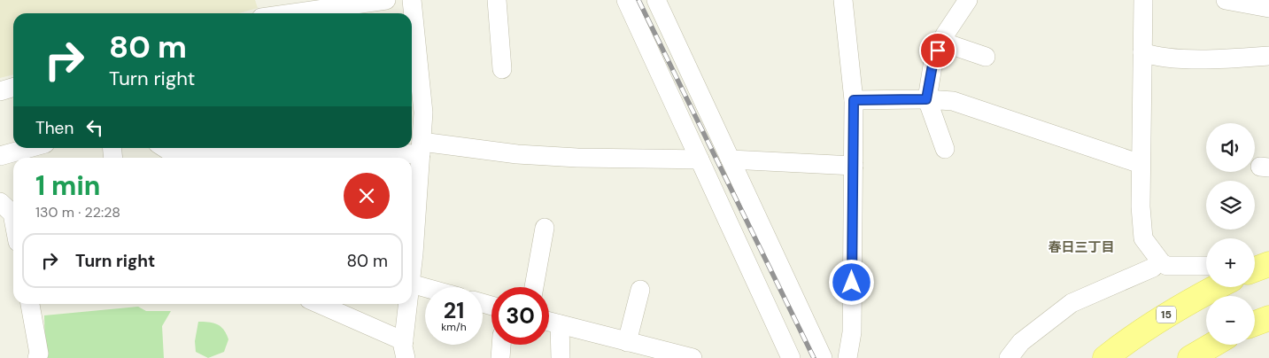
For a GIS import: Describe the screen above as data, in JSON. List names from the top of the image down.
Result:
{
  "streets": {
    "main road": ["15"]
  },
  "districts": ["春日三丁目"],
  "page": {
    "turn": ["80 m", "Turn right"],
    "then": "Then",
    "map_buttons": ["+", "−"],
    "heading": ["1 min", "130 m · 22:28"],
    "list": [
      {
        "name": "Turn right",
        "value": "80 m"
      }
    ],
    "speed": "21 km/h",
    "limit": "30"
  }
}
